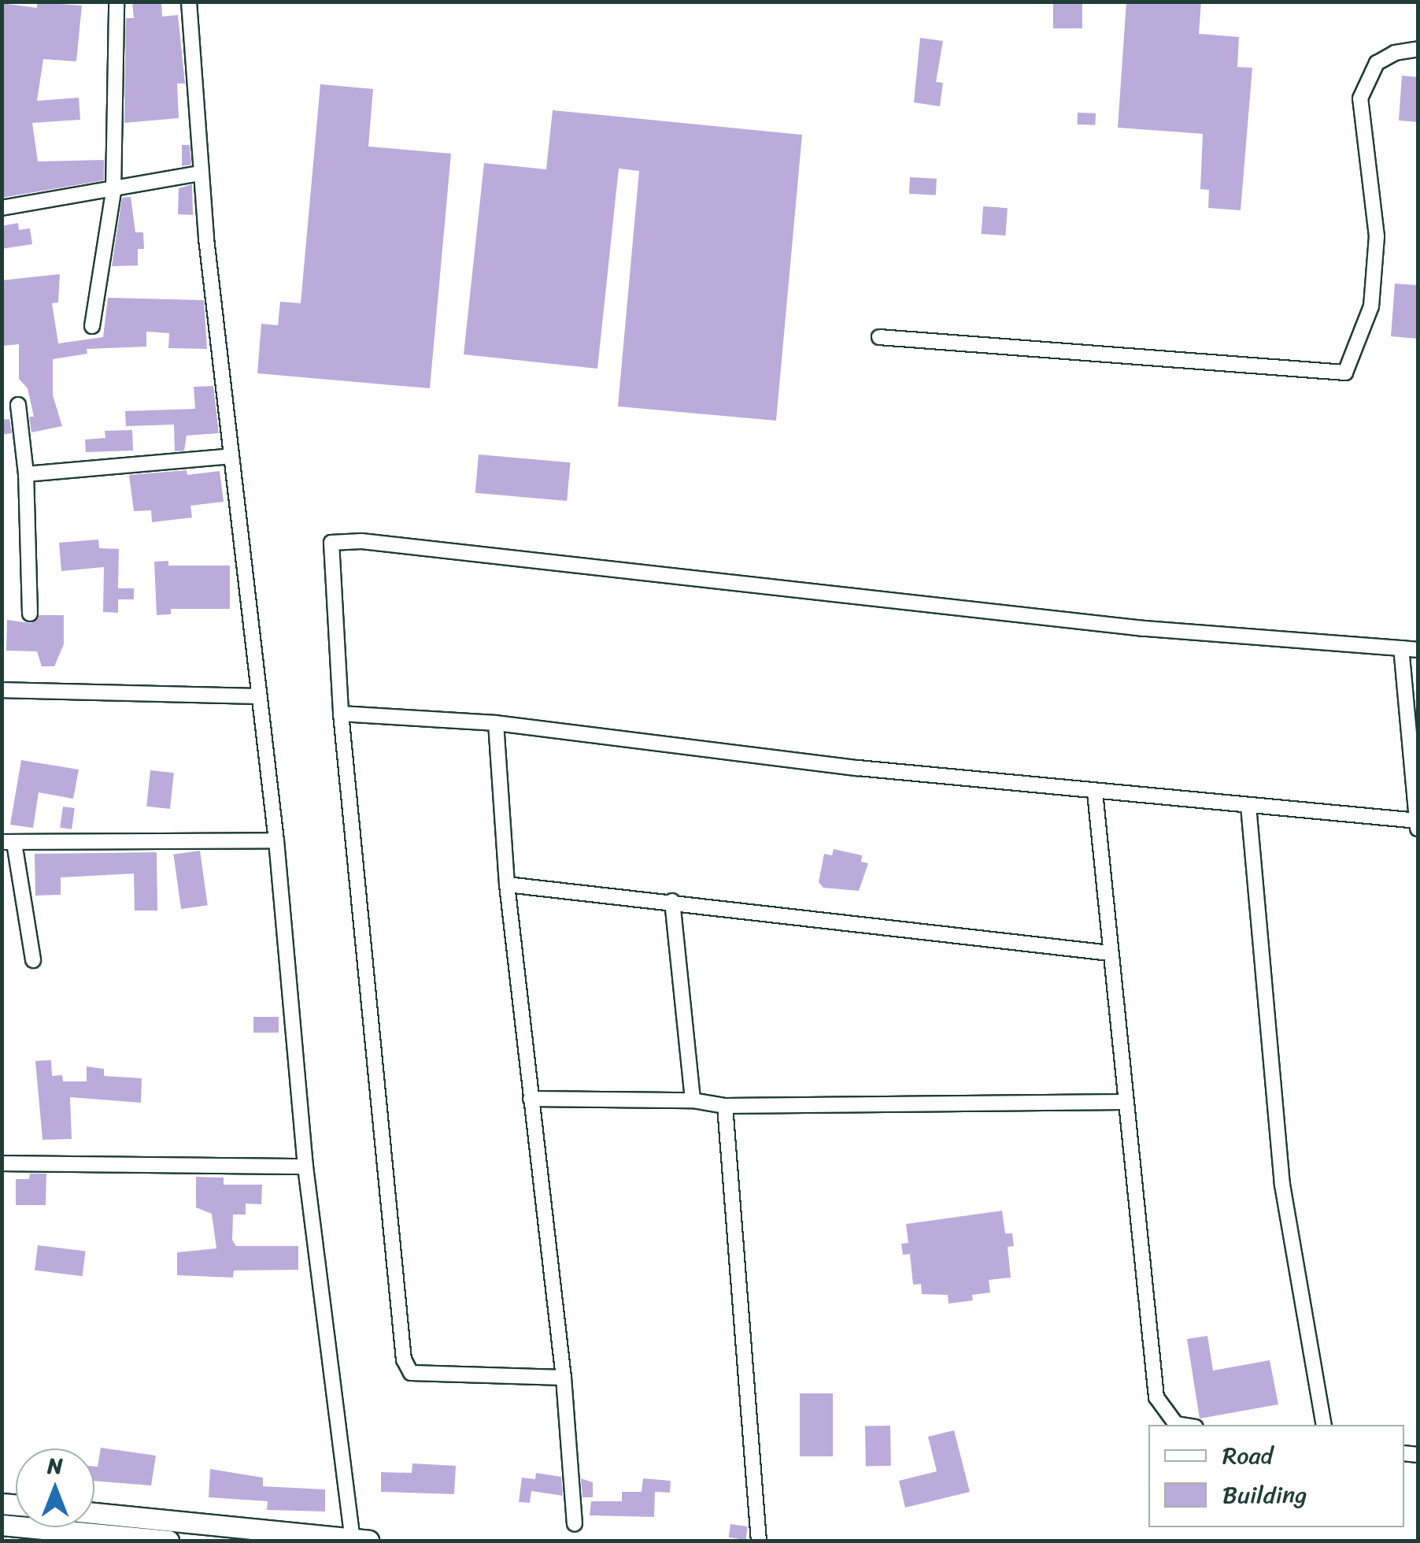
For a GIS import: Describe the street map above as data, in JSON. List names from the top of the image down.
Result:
{
  "legend": ["Road", "Building"],
  "north": "top"
}
